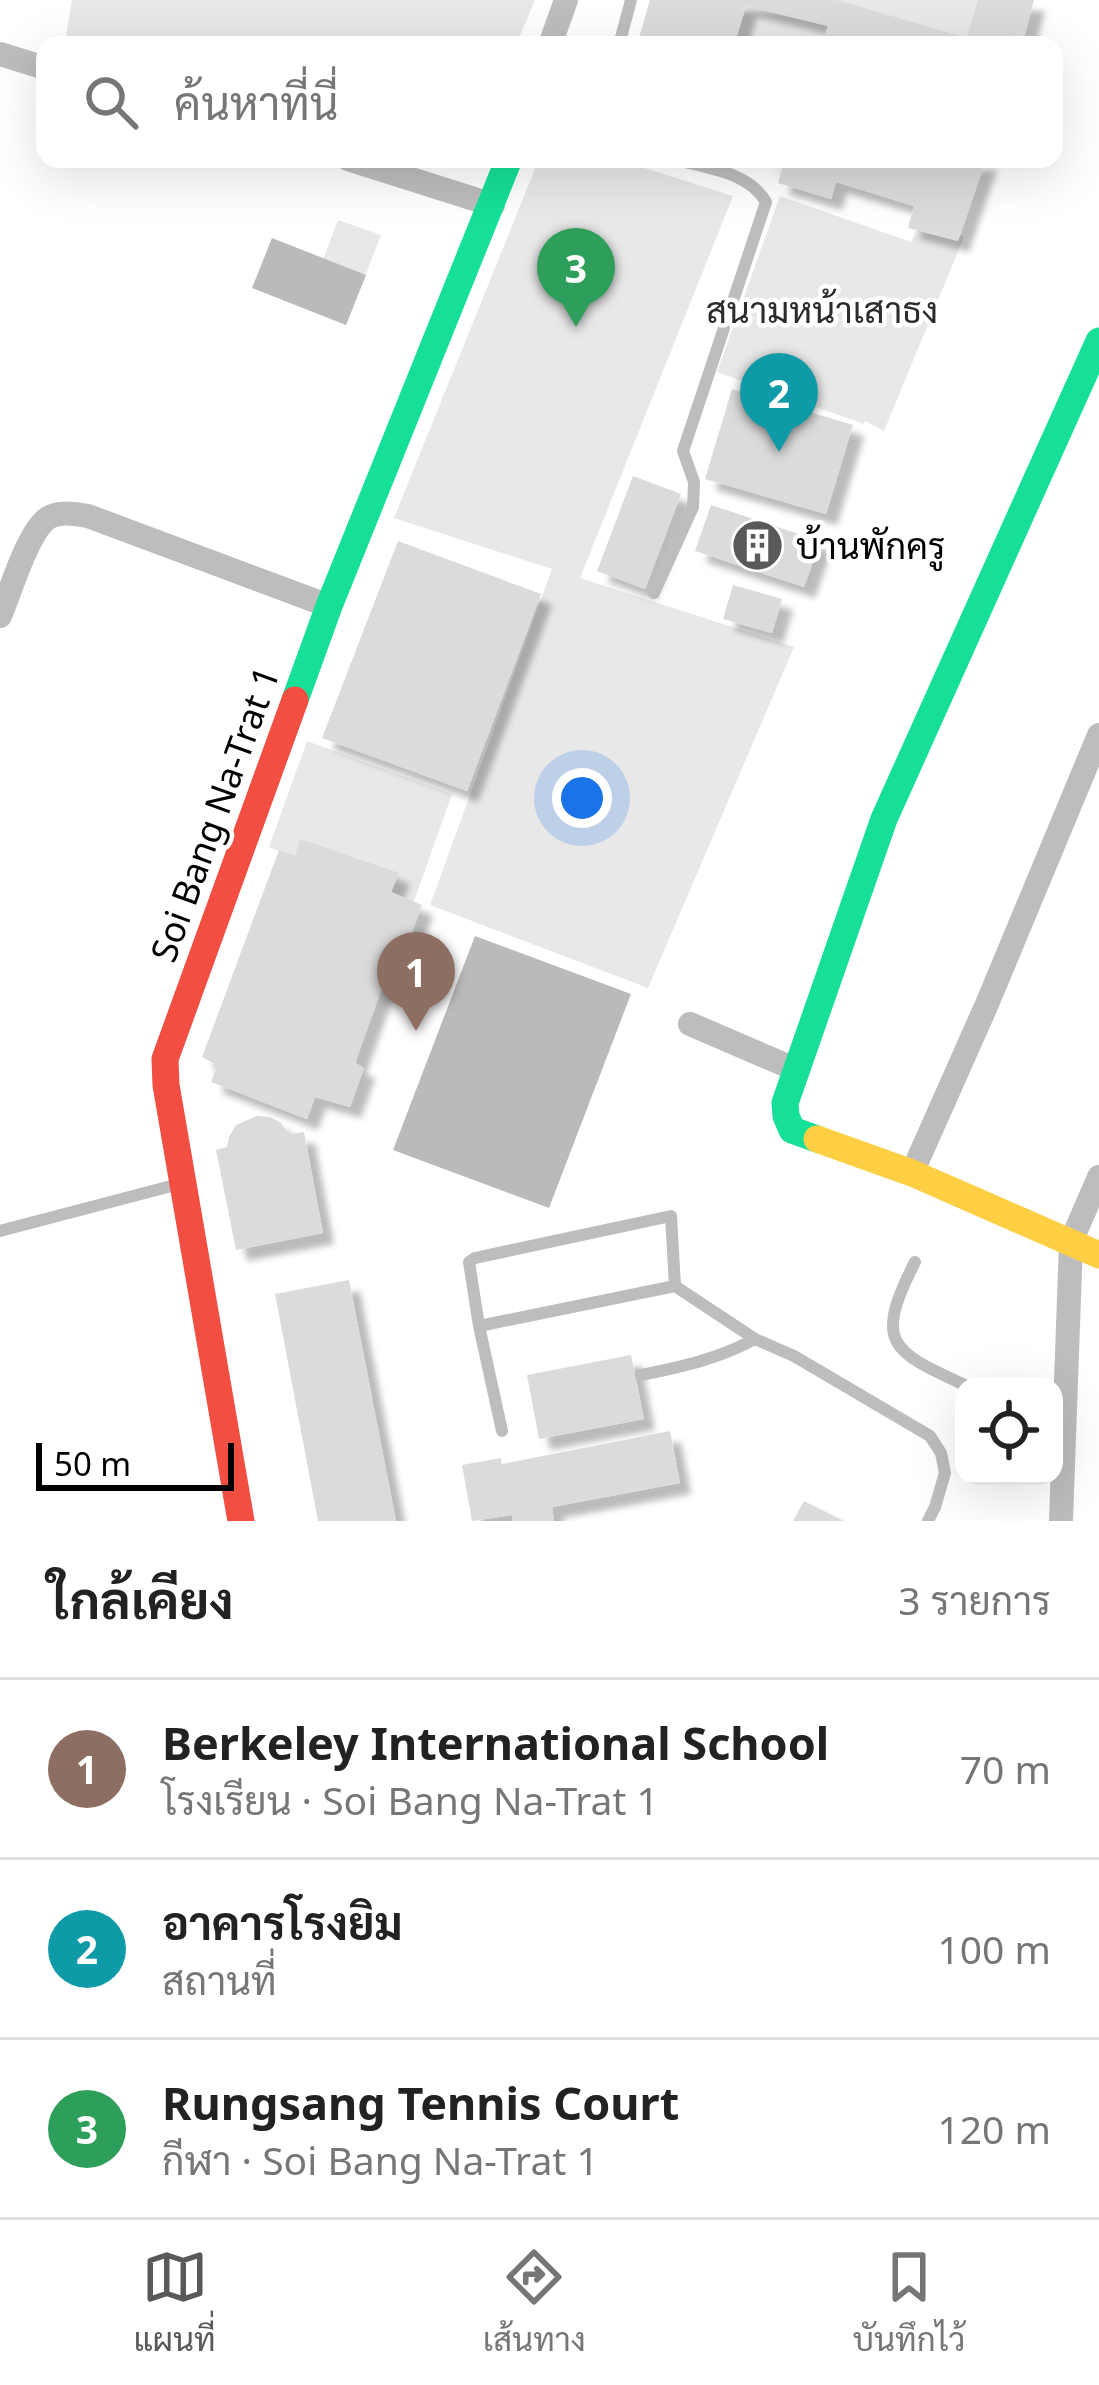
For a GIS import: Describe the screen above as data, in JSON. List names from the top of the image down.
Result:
{
  "streets": {
    "street": ["Soi Bang Na-Trat 1"]
  },
  "parks": ["สนามหน้าเสาธง"],
  "places": {
    "building": ["บ้านพักครู"]
  },
  "scale_bar": "50 m",
  "page": {
    "search": "ค้นหาที่นี่",
    "pins": ["3", "2", "1"],
    "scale": "50 m",
    "heading": ["ใกล้เคียง", "3 รายการ"],
    "list": [
      {
        "mark": "1",
        "name": "Berkeley International School",
        "note": "โรงเรียน · Soi Bang Na-Trat 1",
        "value": "70 m"
      },
      {
        "mark": "2",
        "name": "อาคารโรงยิม",
        "note": "สถานที่",
        "value": "100 m"
      },
      {
        "mark": "3",
        "name": "Rungsang Tennis Court",
        "note": "กีฬา · Soi Bang Na-Trat 1",
        "value": "120 m"
      }
    ],
    "nav": ["แผนที่", "เส้นทาง", "บันทึกไว้"]
  }
}
